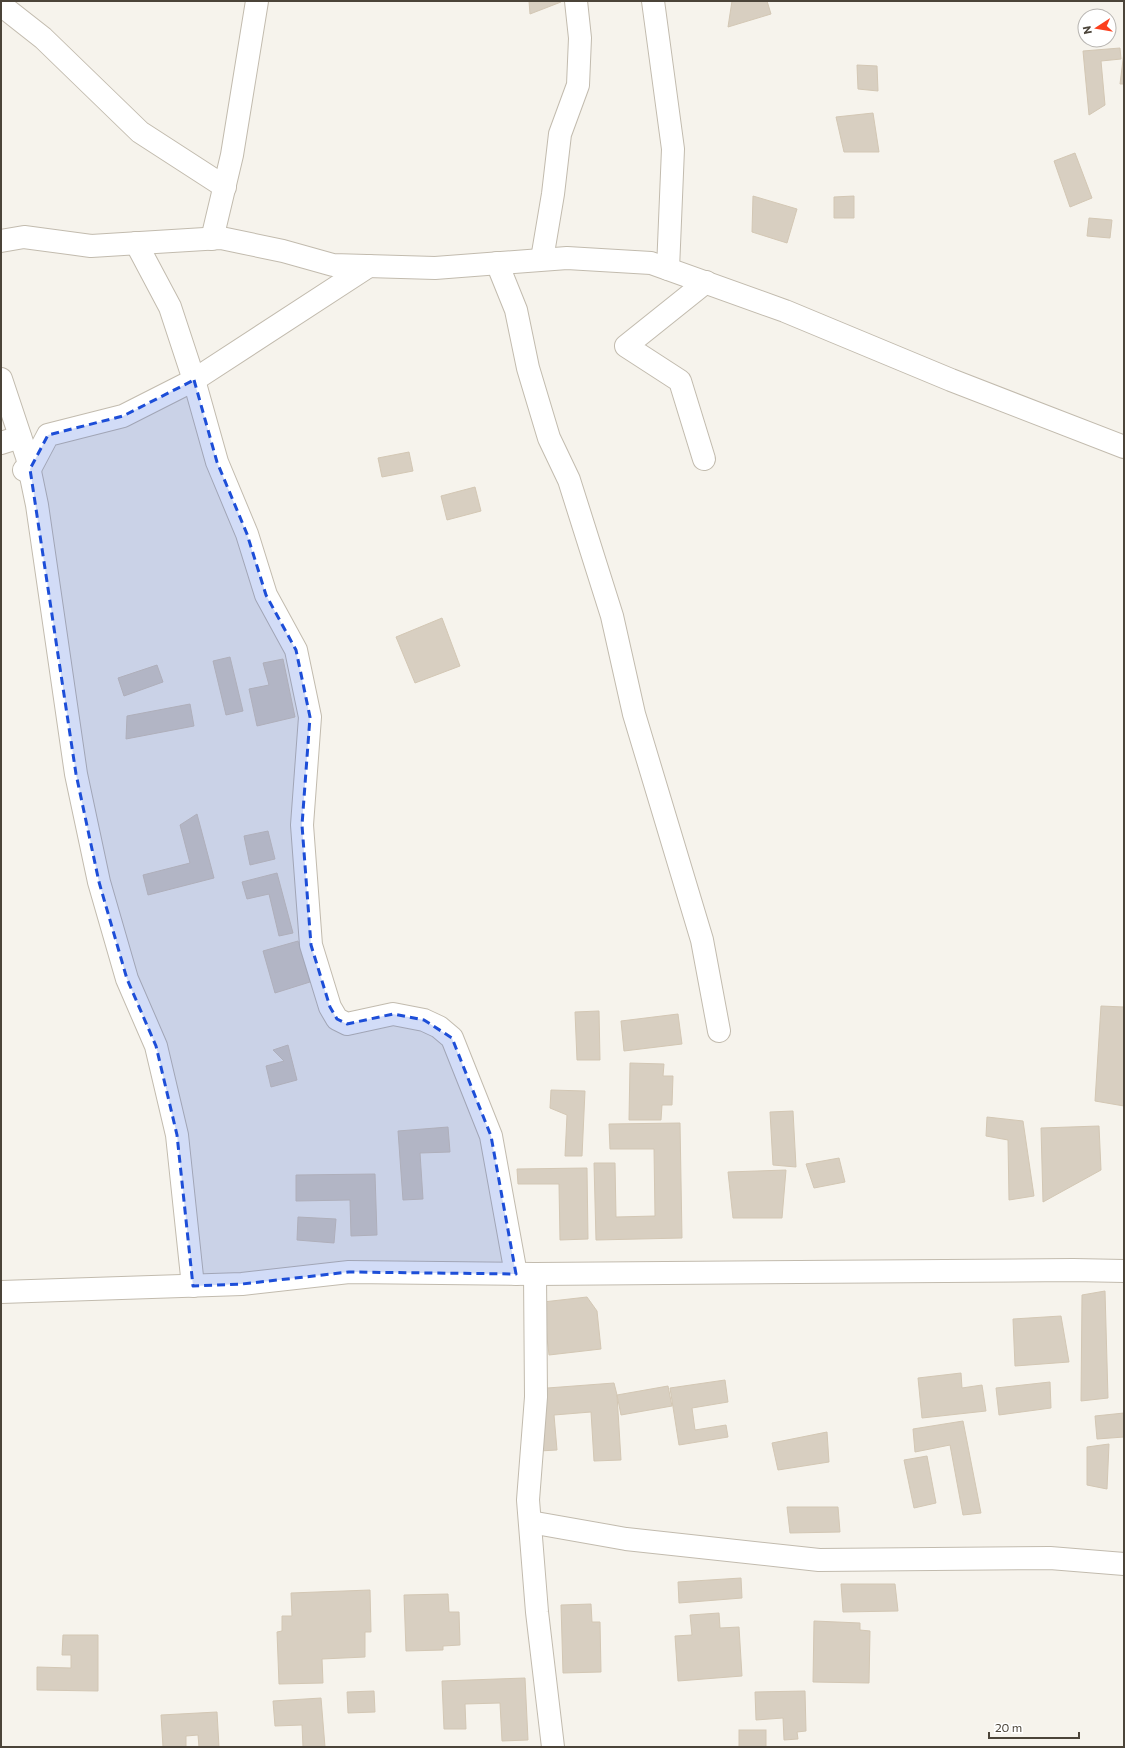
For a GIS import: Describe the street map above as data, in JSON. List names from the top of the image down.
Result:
{
  "scale_bar": "20 m",
  "north": "left"
}
